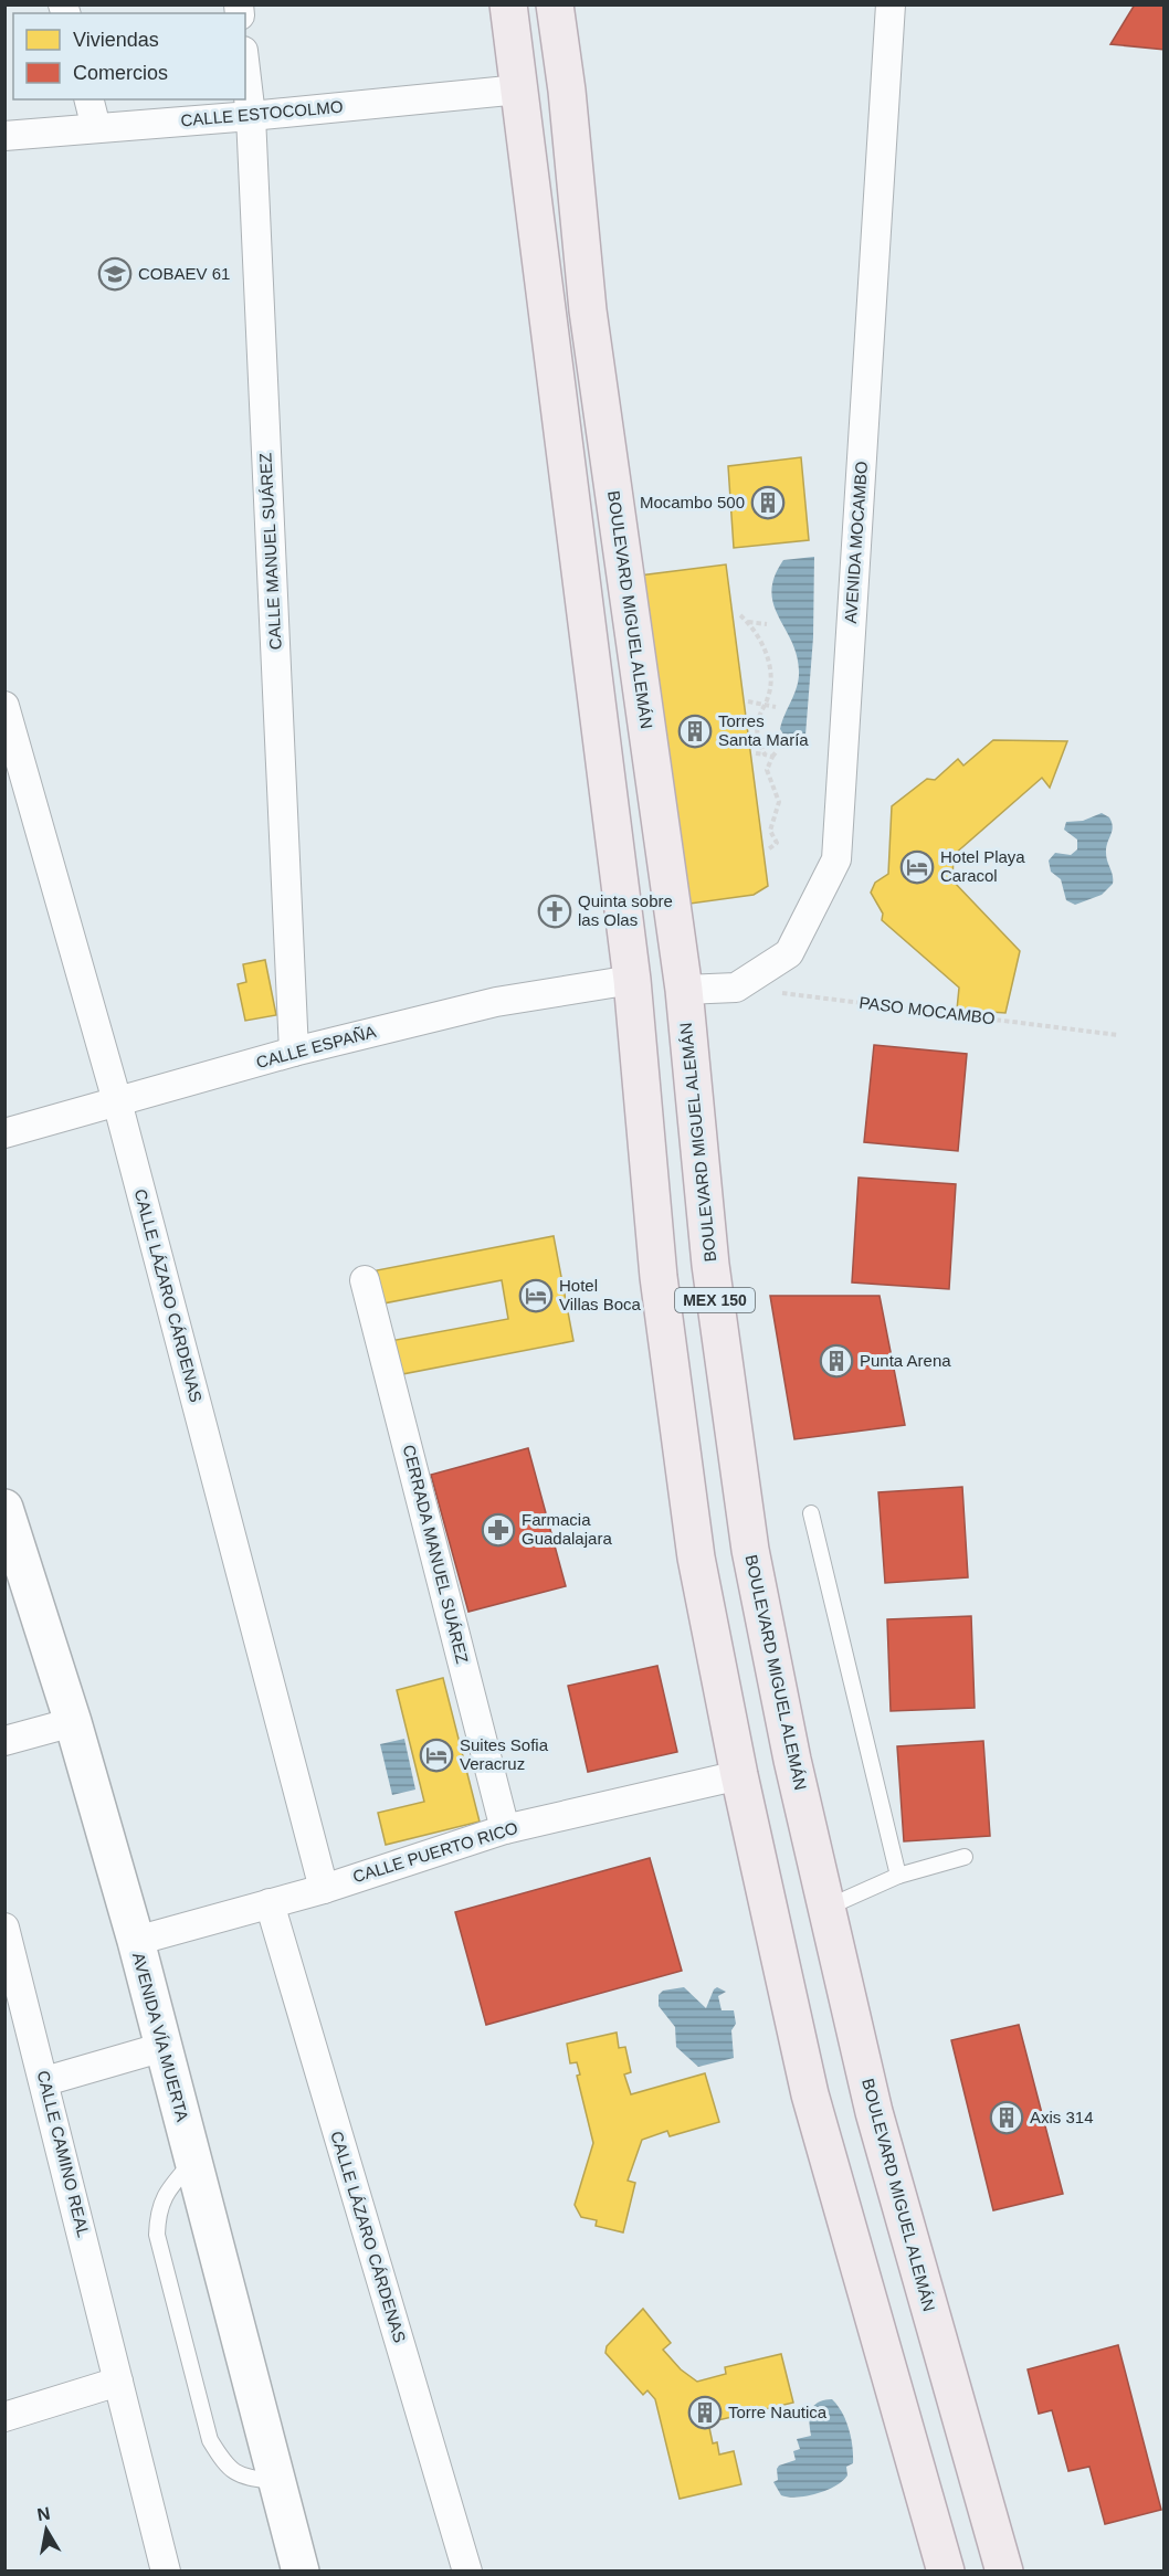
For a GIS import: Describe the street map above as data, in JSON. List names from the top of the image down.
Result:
{
  "streets": {
    "main road": ["BOULEVARD MIGUEL ALEMÁN", "MEX 150"],
    "street": [
      "CALLE ESTOCOLMO",
      "AVENIDA MOCAMBO",
      "CALLE MANUEL SUÁREZ",
      "CALLE ESPAÑA",
      "CALLE LÁZARO CÁRDENAS",
      "CERRADA MANUEL SUÁREZ",
      "CALLE PUERTO RICO",
      "AVENIDA VÍA MUERTA",
      "CALLE CAMINO REAL"
    ],
    "path": ["PASO MOCAMBO"]
  },
  "crossings": [
    ["CALLE ESTOCOLMO", "CALLE MANUEL SUÁREZ"],
    ["CALLE ESTOCOLMO", "MEX 150"],
    ["AVENIDA MOCAMBO", "PASO MOCAMBO"],
    ["CALLE MANUEL SUÁREZ", "CALLE ESPAÑA"],
    ["CALLE ESPAÑA", "CALLE LÁZARO CÁRDENAS"],
    ["CALLE ESPAÑA", "MEX 150"],
    ["CALLE LÁZARO CÁRDENAS", "CALLE PUERTO RICO"],
    ["MEX 150", "CALLE PUERTO RICO"],
    ["CERRADA MANUEL SUÁREZ", "CALLE PUERTO RICO"],
    ["CALLE PUERTO RICO", "AVENIDA VÍA MUERTA"]
  ],
  "places": {
    "school or university": ["COBAEV 61"],
    "building": [
      "Mocambo 500",
      "Torres Santa María",
      "Punta Arena",
      "Axis 314",
      "Torre Nautica"
    ],
    "hotel": ["Hotel Playa Caracol", "Hotel Villas Boca", "Suites Sofia Veracruz"],
    "church": ["Quinta sobre las Olas"],
    "pharmacy": ["Farmacia Guadalajara"]
  },
  "legend": ["Viviendas", "Comercios"],
  "north": "top"
}
